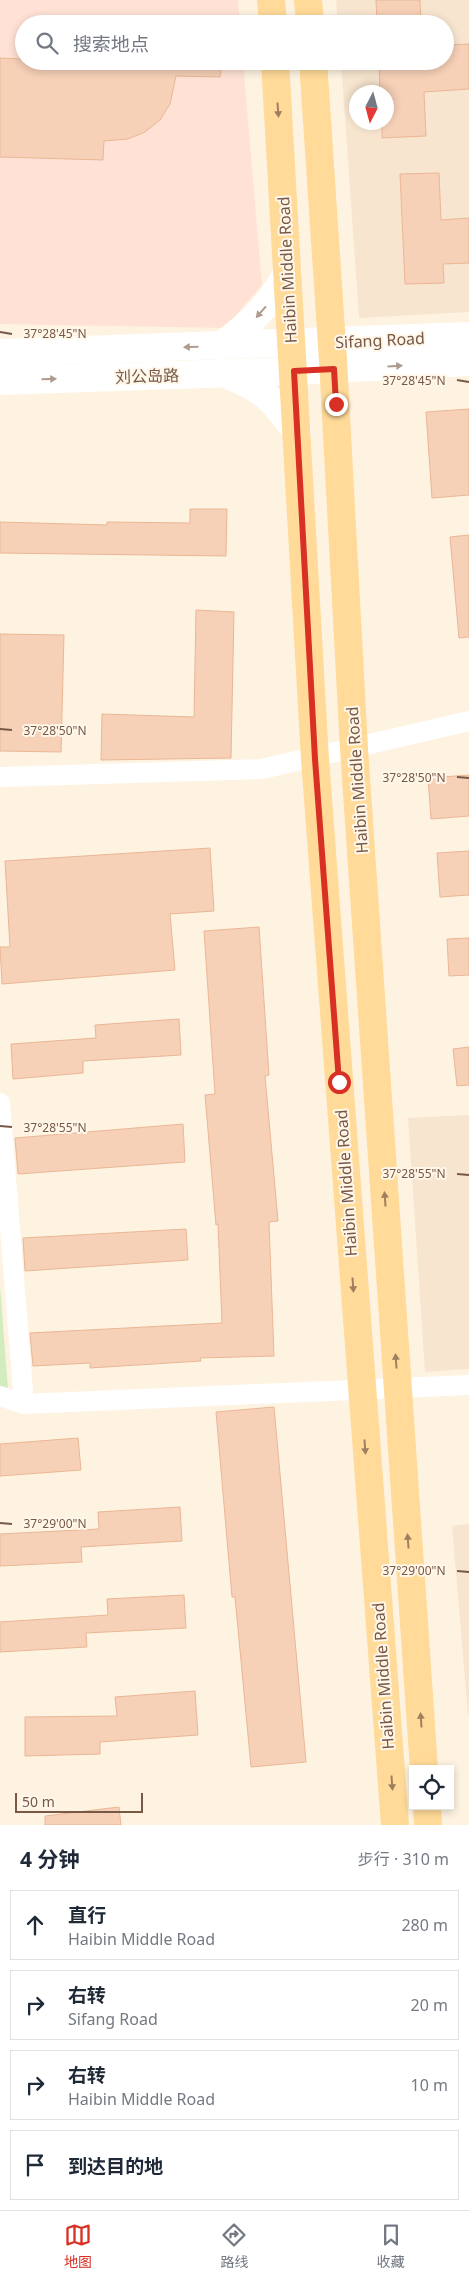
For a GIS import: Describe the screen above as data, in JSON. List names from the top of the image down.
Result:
{
  "streets": {
    "main road": ["Haibin Middle Road", "Sifang Road", "刘公岛路"]
  },
  "crossings": [
    ["Haibin Middle Road", "Sifang Road"],
    ["Haibin Middle Road", "刘公岛路"],
    ["Sifang Road", "刘公岛路"]
  ],
  "scale_bar": "50 m",
  "north": "bottom",
  "page": {
    "search": "搜索地点",
    "scale": "50 m",
    "heading": ["4 分钟", "步行 · 310 m"],
    "list": [
      ["直行", "Haibin Middle Road", "280 m"],
      ["右转", "Sifang Road", "20 m"],
      ["右转", "Haibin Middle Road", "10 m"],
      "到达目的地"
    ],
    "nav": ["地图", "路线", "收藏"]
  },
  "coordinates": [
    "37°28'45\"N",
    "37°28'50\"N",
    "37°28'55\"N",
    "37°29'00\"N"
  ]
}
